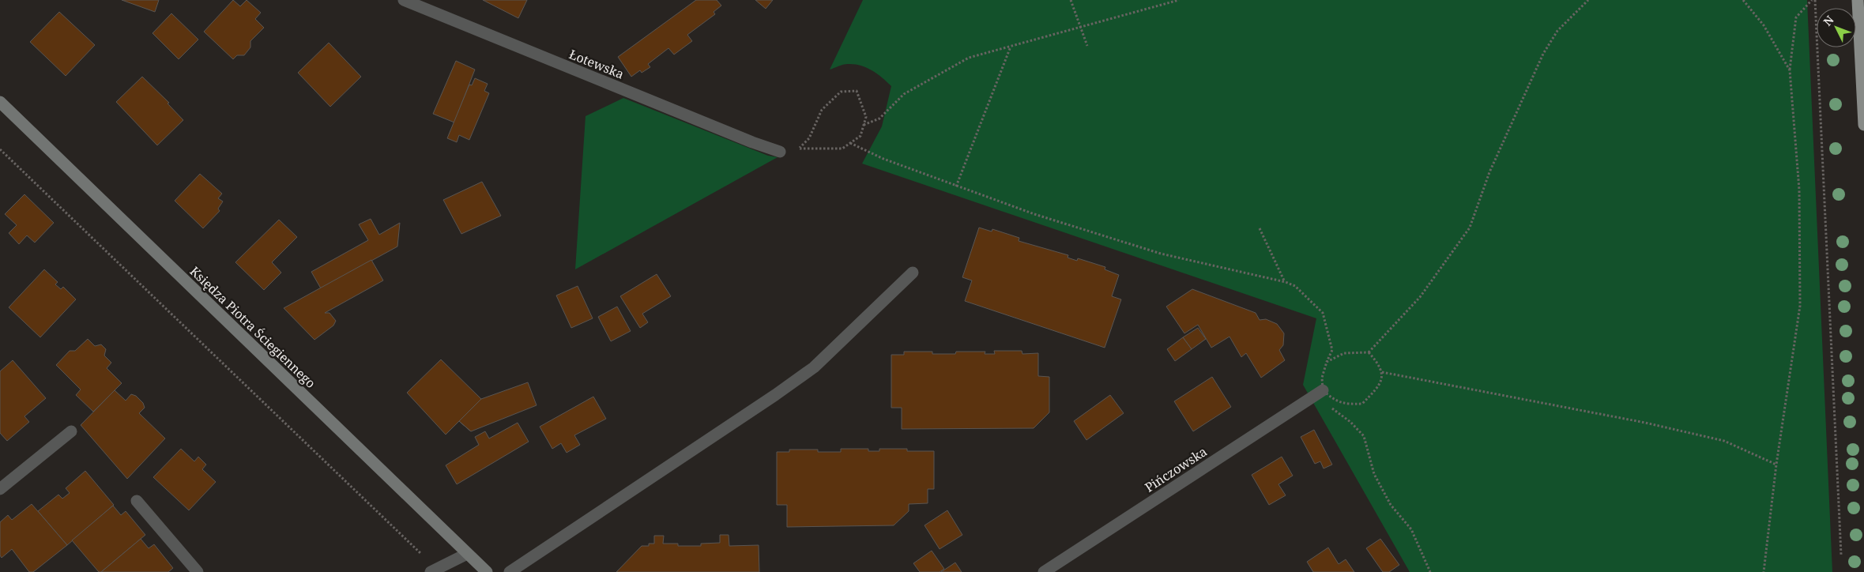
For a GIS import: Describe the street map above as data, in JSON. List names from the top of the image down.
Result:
{
  "streets": {
    "street": ["Łotewska", "Księdza Piotra Ściegiennego", "Pińczowska"]
  },
  "north": "top left"
}
